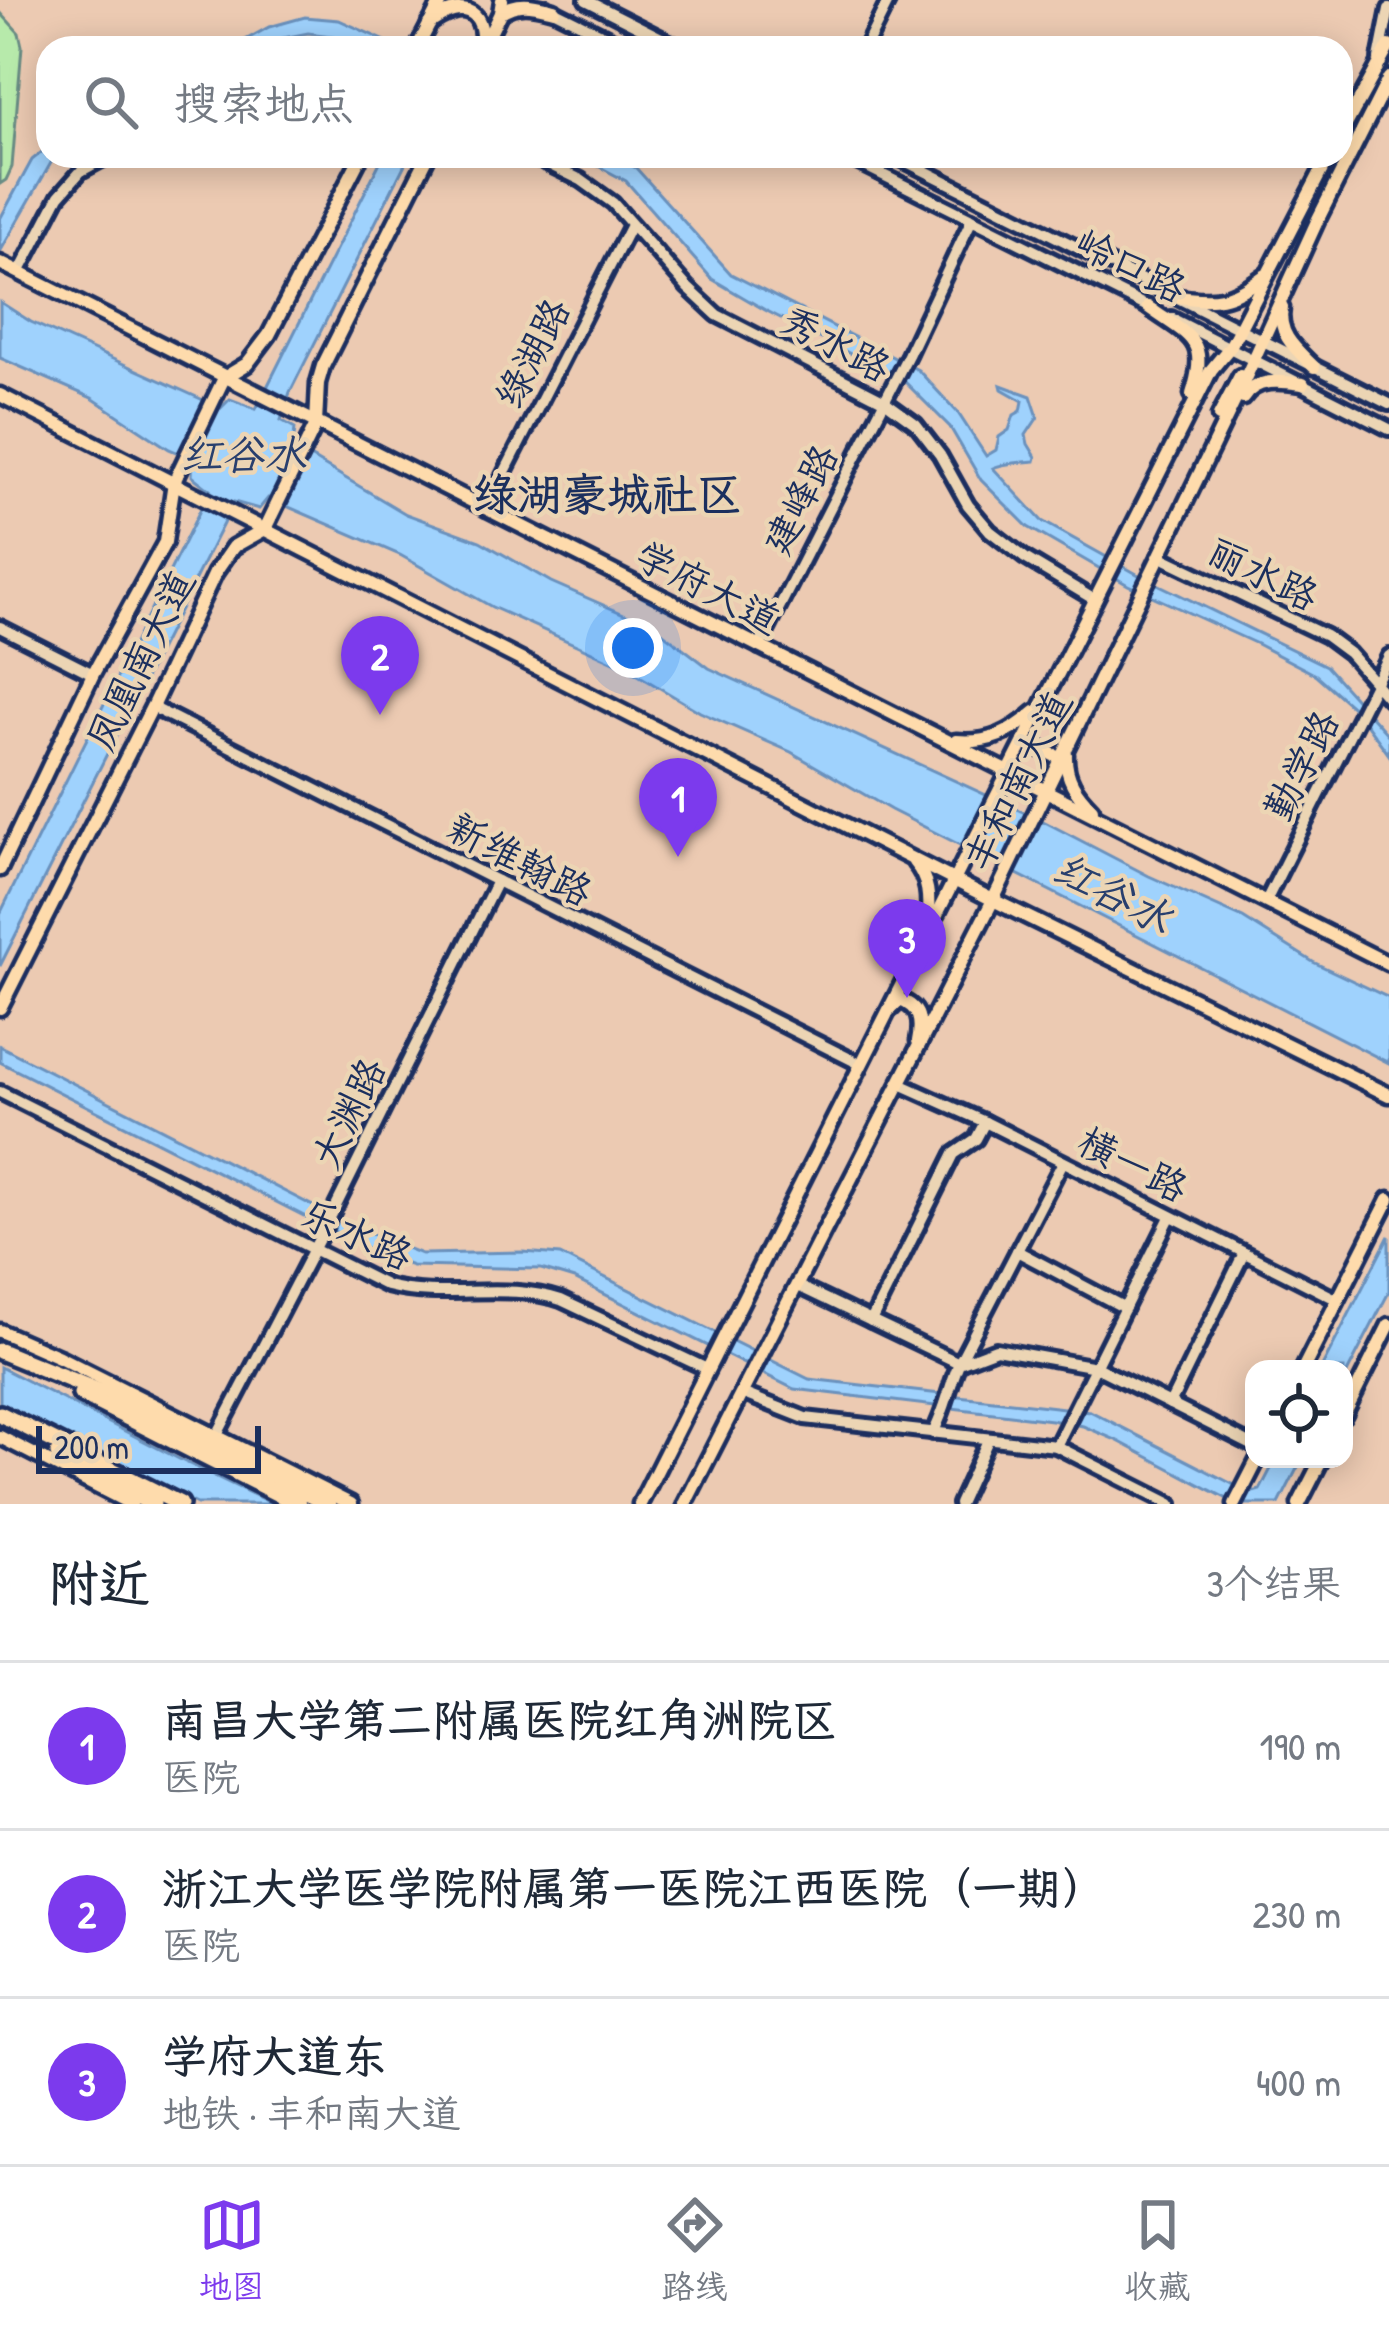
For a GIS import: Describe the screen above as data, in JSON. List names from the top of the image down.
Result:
{
  "streets": {
    "main road": ["学府大道", "凤凰南大道", "丰和南大道"],
    "street": [
      "岭口路",
      "秀水路",
      "绿湖路",
      "建峰路",
      "丽水路",
      "勤学路",
      "新维翰路",
      "大渊路",
      "横一路",
      "乐水路"
    ]
  },
  "crossings": [
    ["岭口路", "建峰路"],
    ["岭口路", "丰和南大道"],
    ["秀水路", "绿湖路"],
    ["秀水路", "建峰路"],
    ["秀水路", "丰和南大道"],
    ["绿湖路", "学府大道"],
    ["建峰路", "学府大道"],
    ["丽水路", "勤学路"],
    ["丽水路", "丰和南大道"],
    ["学府大道", "凤凰南大道"],
    ["学府大道", "勤学路"],
    ["学府大道", "丰和南大道"],
    ["凤凰南大道", "新维翰路"],
    ["丰和南大道", "新维翰路"],
    ["丰和南大道", "横一路"],
    ["丰和南大道", "乐水路"],
    ["新维翰路", "大渊路"],
    ["大渊路", "乐水路"]
  ],
  "districts": ["绿湖豪城社区"],
  "water": ["红谷水"],
  "scale_bar": "200 m",
  "page": {
    "search": "搜索地点",
    "pins": ["2", "1", "3"],
    "scale": "200 m",
    "heading": ["附近", "3个结果"],
    "list": [
      {
        "mark": "1",
        "name": "南昌大学第二附属医院红角洲院区",
        "note": "医院",
        "value": "190 m"
      },
      {
        "mark": "2",
        "name": "浙江大学医学院附属第一医院江西医院（一期）",
        "note": "医院",
        "value": "230 m"
      },
      {
        "mark": "3",
        "name": "学府大道东",
        "note": "地铁 · 丰和南大道",
        "value": "400 m"
      }
    ],
    "nav": ["地图", "路线", "收藏"]
  }
}
